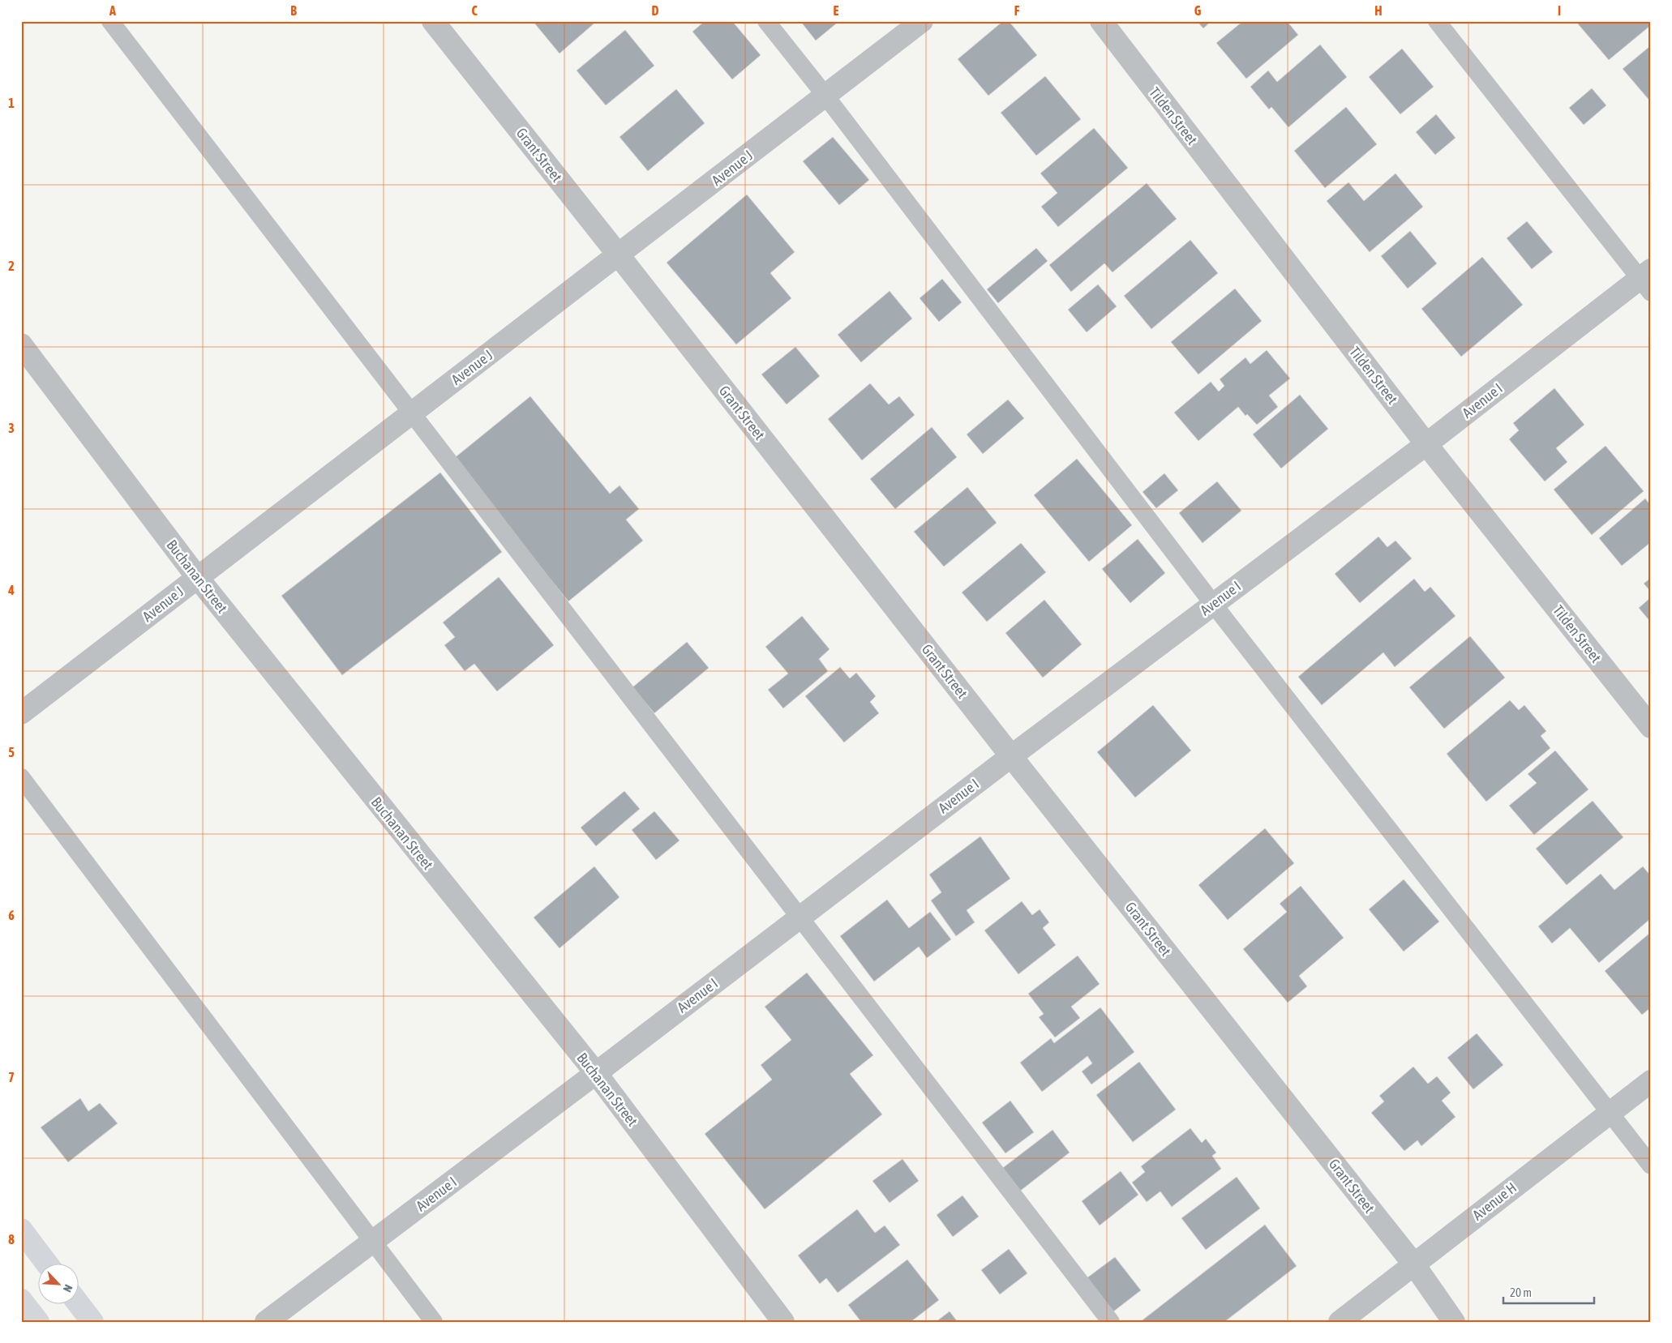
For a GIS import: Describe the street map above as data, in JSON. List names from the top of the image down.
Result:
{
  "streets": {
    "street": [
      "Tilden Street",
      "Grant Street",
      "Avenue J",
      "Avenue I",
      "Buchanan Street",
      "Avenue H"
    ]
  },
  "crossings": [
    ["Tilden Street", "Avenue I"],
    ["Grant Street", "Avenue J"],
    ["Grant Street", "Avenue I"],
    ["Grant Street", "Avenue H"],
    ["Avenue J", "Buchanan Street"],
    ["Avenue I", "Buchanan Street"]
  ],
  "scale_bar": "20 m",
  "north": "bottom right",
  "grid": {
    "columns": [
      "A",
      "B",
      "C",
      "D",
      "E",
      "F",
      "G",
      "H",
      "I"
    ],
    "rows": [
      "1",
      "2",
      "3",
      "4",
      "5",
      "6",
      "7",
      "8"
    ]
  }
}
